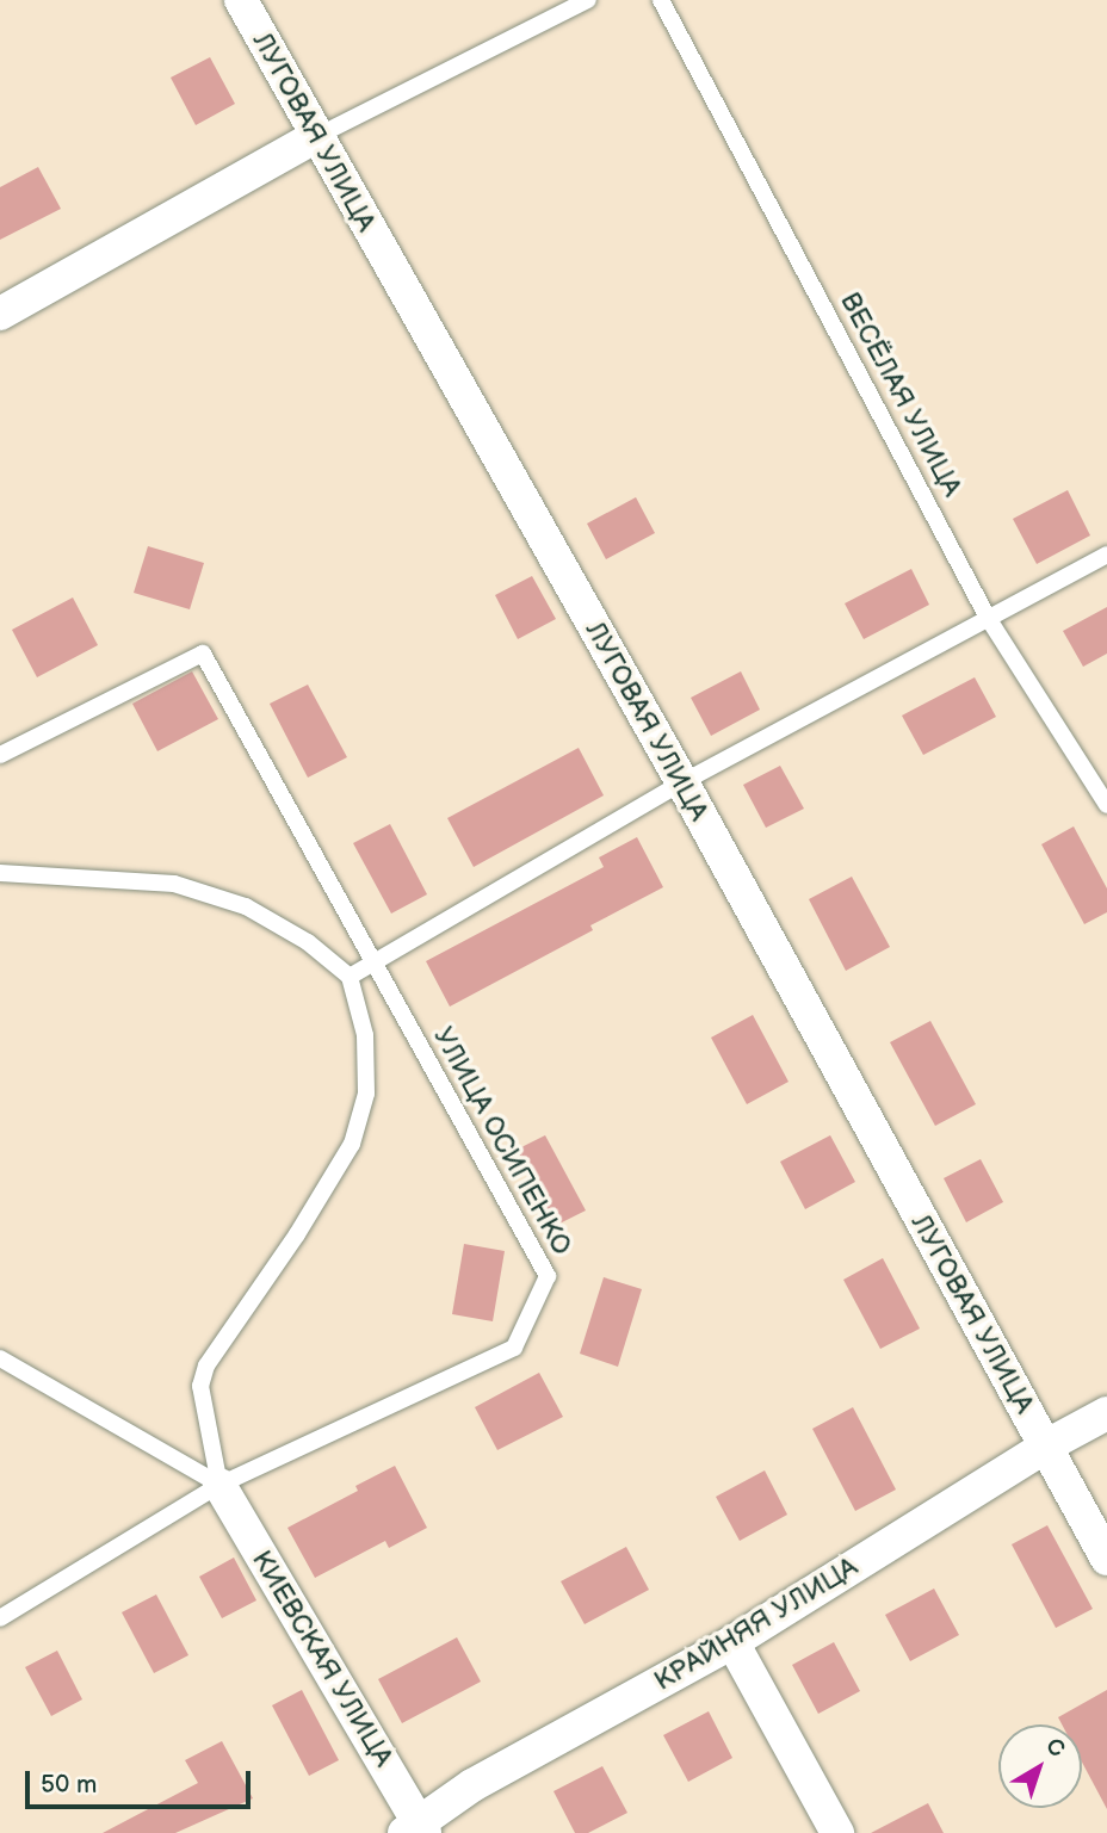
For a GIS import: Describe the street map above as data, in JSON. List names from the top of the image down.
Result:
{
  "streets": {
    "street": ["ЛУГОВАЯ УЛИЦА", "КРАЙНЯЯ УЛИЦА", "КИЕВСКАЯ УЛИЦА"],
    "lane": ["ВЕСЁЛАЯ УЛИЦА", "УЛИЦА ОСИПЕНКО"]
  },
  "crossings": [
    ["ЛУГОВАЯ УЛИЦА", "КРАЙНЯЯ УЛИЦА"],
    ["УЛИЦА ОСИПЕНКО", "КИЕВСКАЯ УЛИЦА"],
    ["КРАЙНЯЯ УЛИЦА", "КИЕВСКАЯ УЛИЦА"]
  ],
  "scale_bar": "50 m",
  "north": "top right"
}
